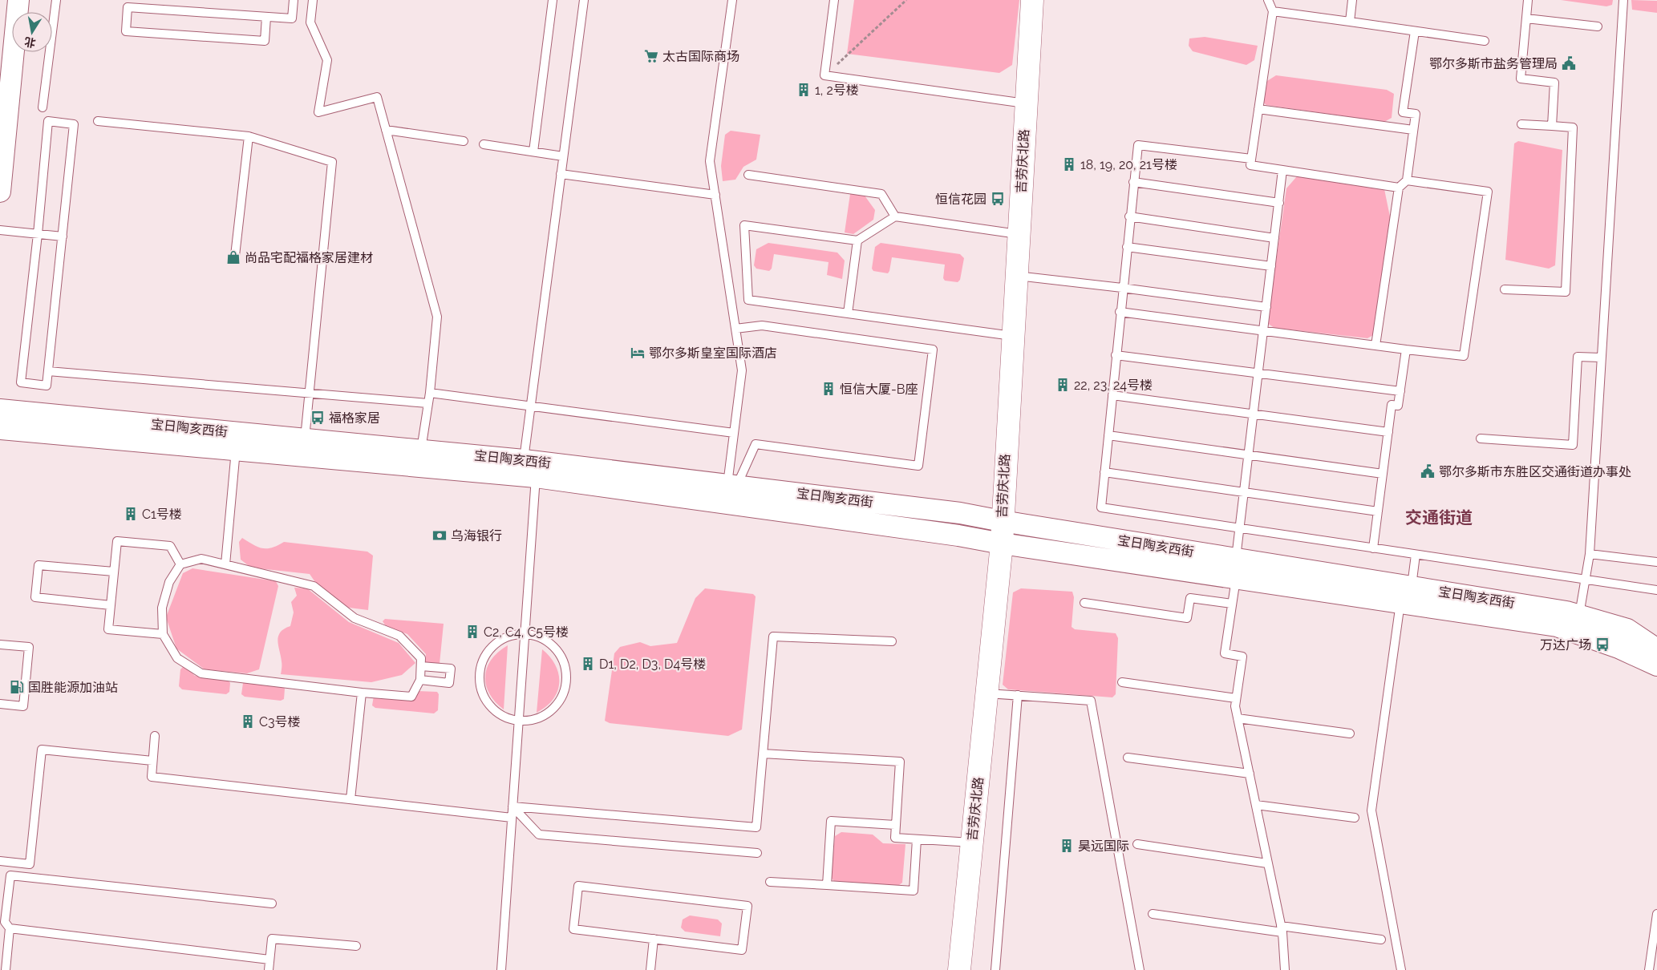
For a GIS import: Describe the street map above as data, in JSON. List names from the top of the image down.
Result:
{
  "streets": {
    "main road": ["吉劳庆北路"],
    "street": ["宝日陶亥西街"]
  },
  "crossings": [
    ["吉劳庆北路", "宝日陶亥西街"]
  ],
  "districts": ["交通街道"],
  "places": {
    "supermarket": ["太古国际商场"],
    "public building": ["鄂尔多斯市盐务管理局", "鄂尔多斯市东胜区交通街道办事处"],
    "building": [
      "1, 2号楼",
      "18, 19, 20, 21号楼",
      "22, 23, 24号楼",
      "恒信大厦-B座",
      "C1号楼",
      "C2, C4, C5号楼",
      "D1, D2, D3, D4号楼",
      "C3号楼",
      "昊远国际"
    ],
    "bus stop": ["恒信花园", "福格家居", "万达广场"],
    "shop": ["尚品宅配福格家居建材"],
    "hotel": ["鄂尔多斯皇室国际酒店"],
    "bank": ["乌海银行"],
    "fuel station": ["国胜能源加油站"]
  },
  "north": "bottom"
}
